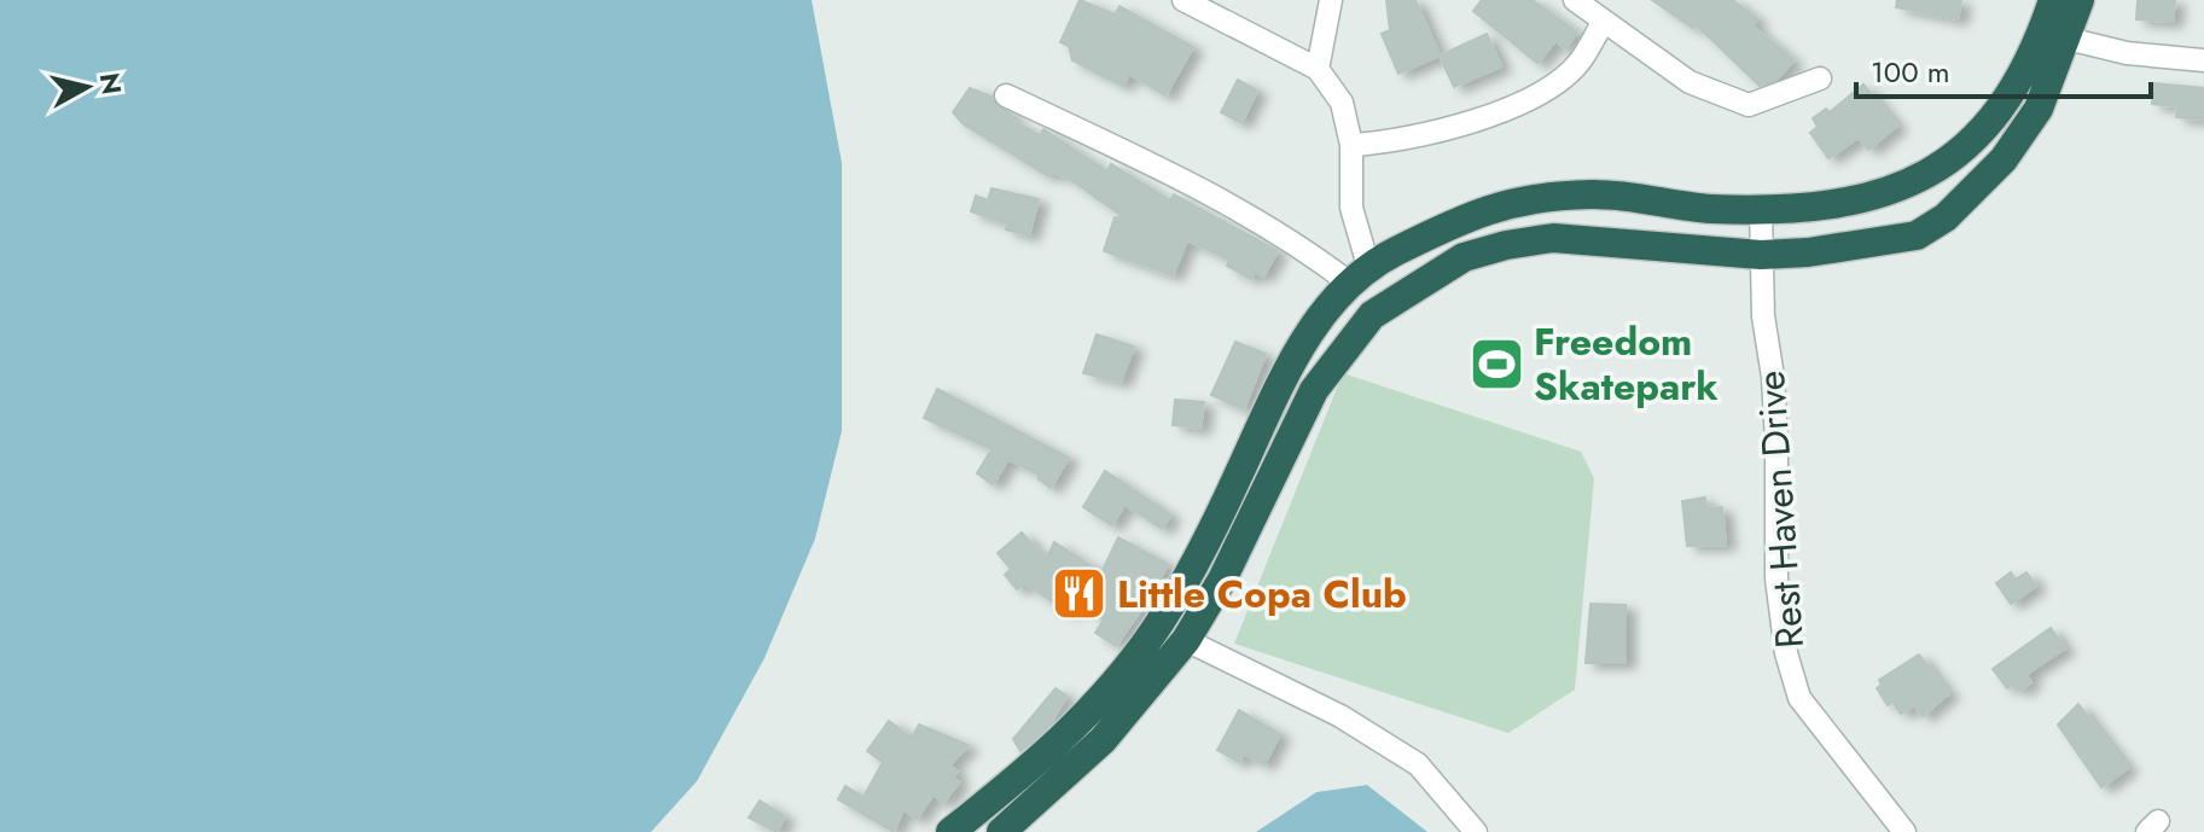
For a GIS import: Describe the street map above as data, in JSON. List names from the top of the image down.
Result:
{
  "streets": {
    "street": ["Rest Haven Drive"]
  },
  "places": {
    "sports": ["Freedom Skatepark"],
    "restaurant": ["Little Copa Club"]
  },
  "scale_bar": "100 m",
  "north": "right"
}
